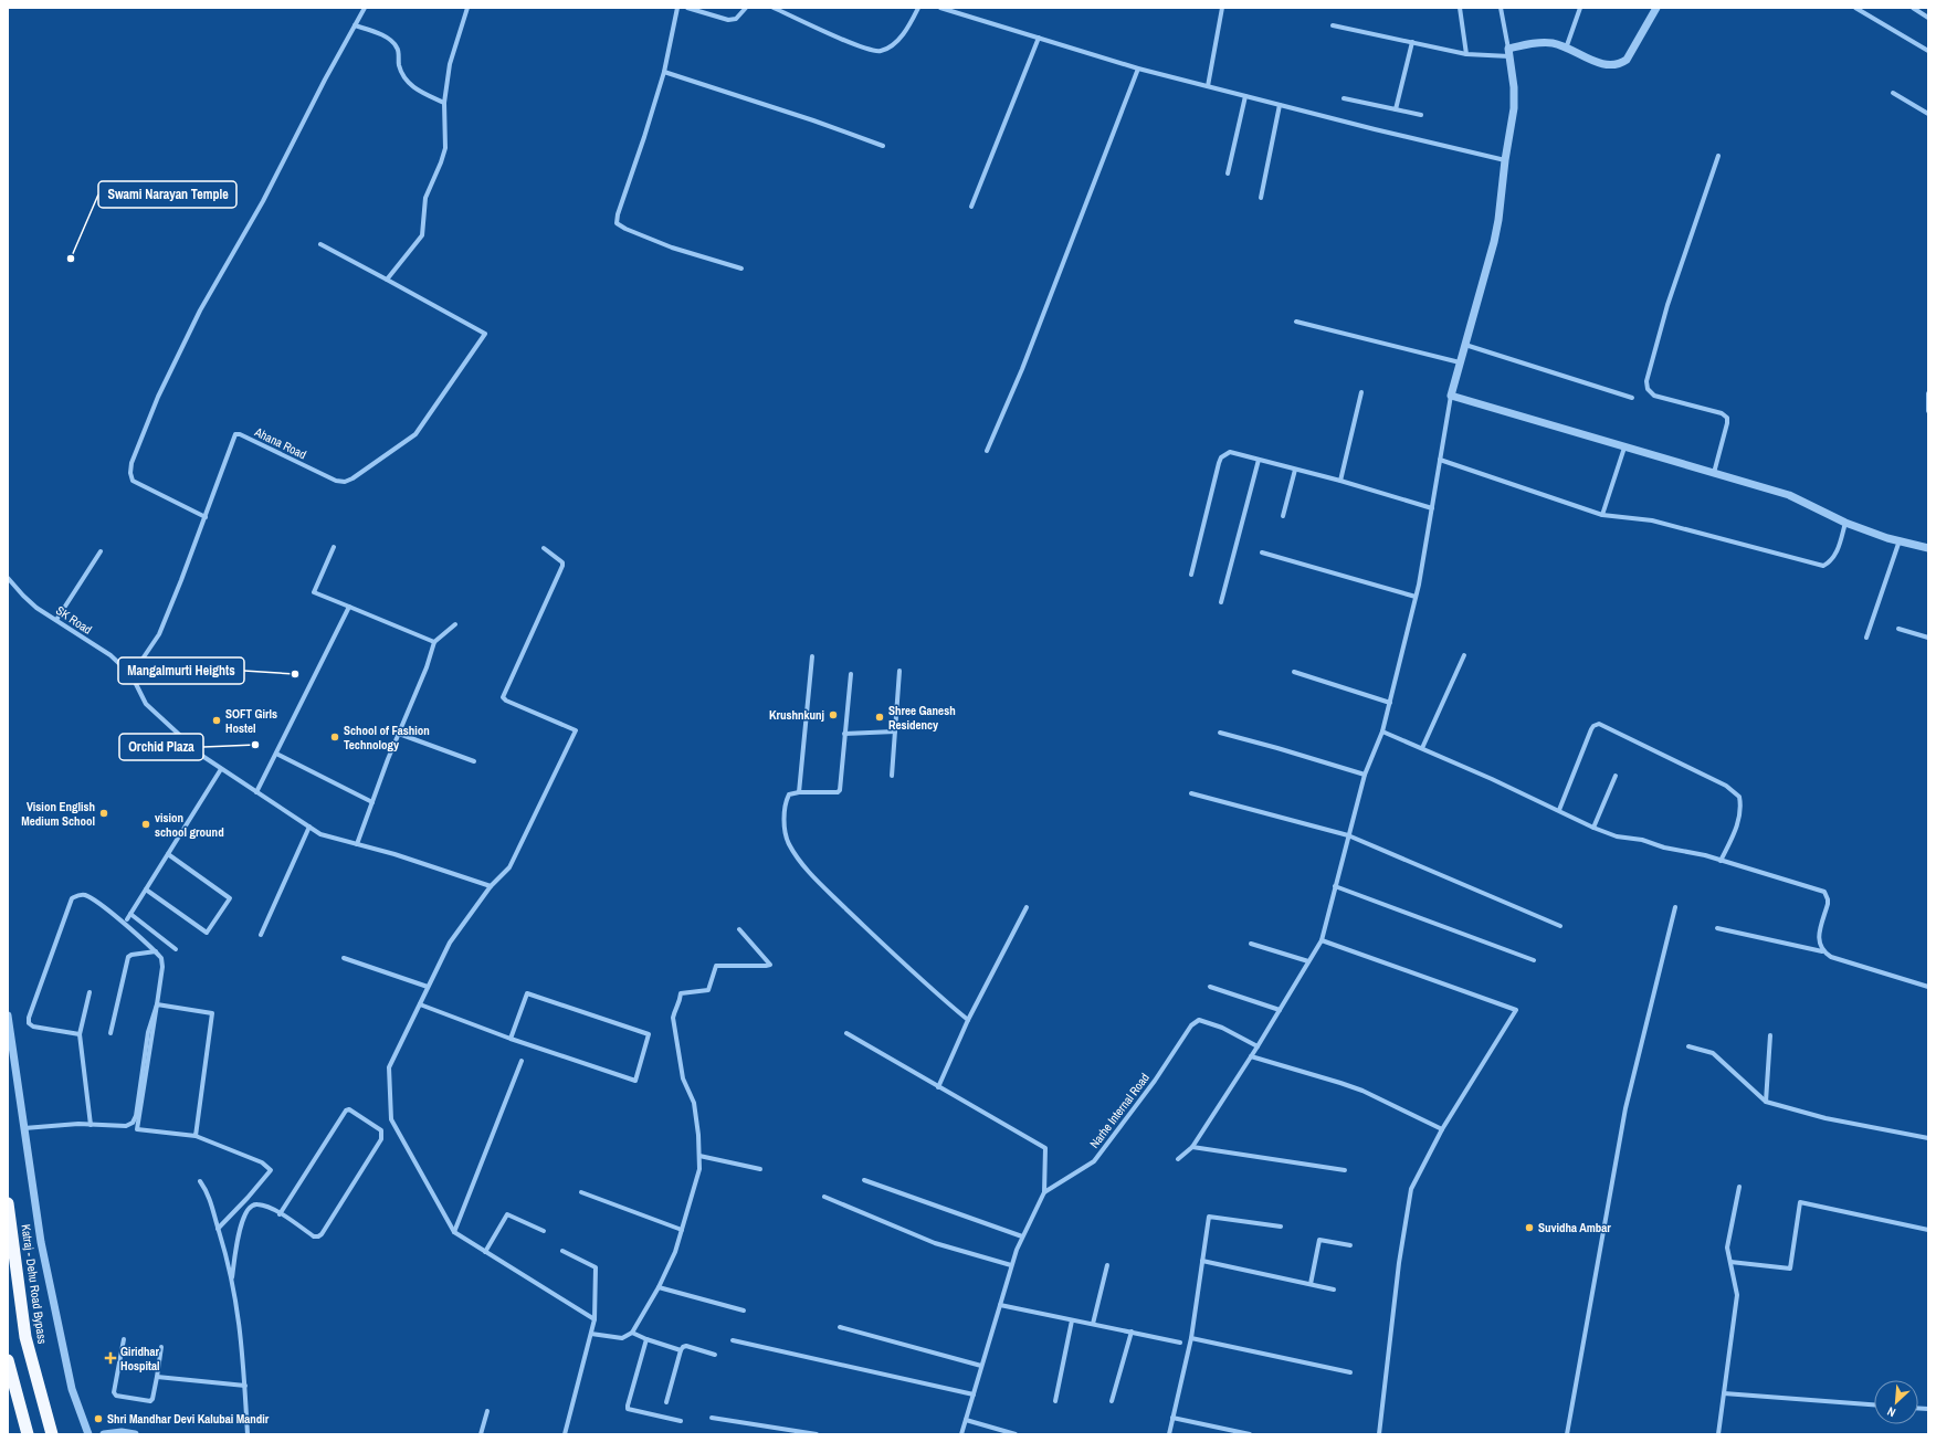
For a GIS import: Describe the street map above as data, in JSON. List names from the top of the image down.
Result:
{
  "streets": {
    "highway": ["Katraj - Dehu Road Bypass"],
    "street": ["Ahana Road", "SK Road", "Narhe Internal Road"]
  },
  "crossings": [
    ["Ahana Road", "SK Road"]
  ],
  "places": {
    "other": [
      "Swami Narayan Temple",
      "Mangalmurti Heights",
      "Krushnkunj",
      "Shree Ganesh Residency",
      "SOFT Girls Hostel",
      "School of Fashion Technology",
      "Orchid Plaza",
      "Vision English Medium School",
      "vision school ground",
      "Suvidha Ambar",
      "Shri Mandhar Devi Kalubai Mandir"
    ],
    "health": ["Giridhar Hospital"]
  },
  "north": "bottom left"
}
